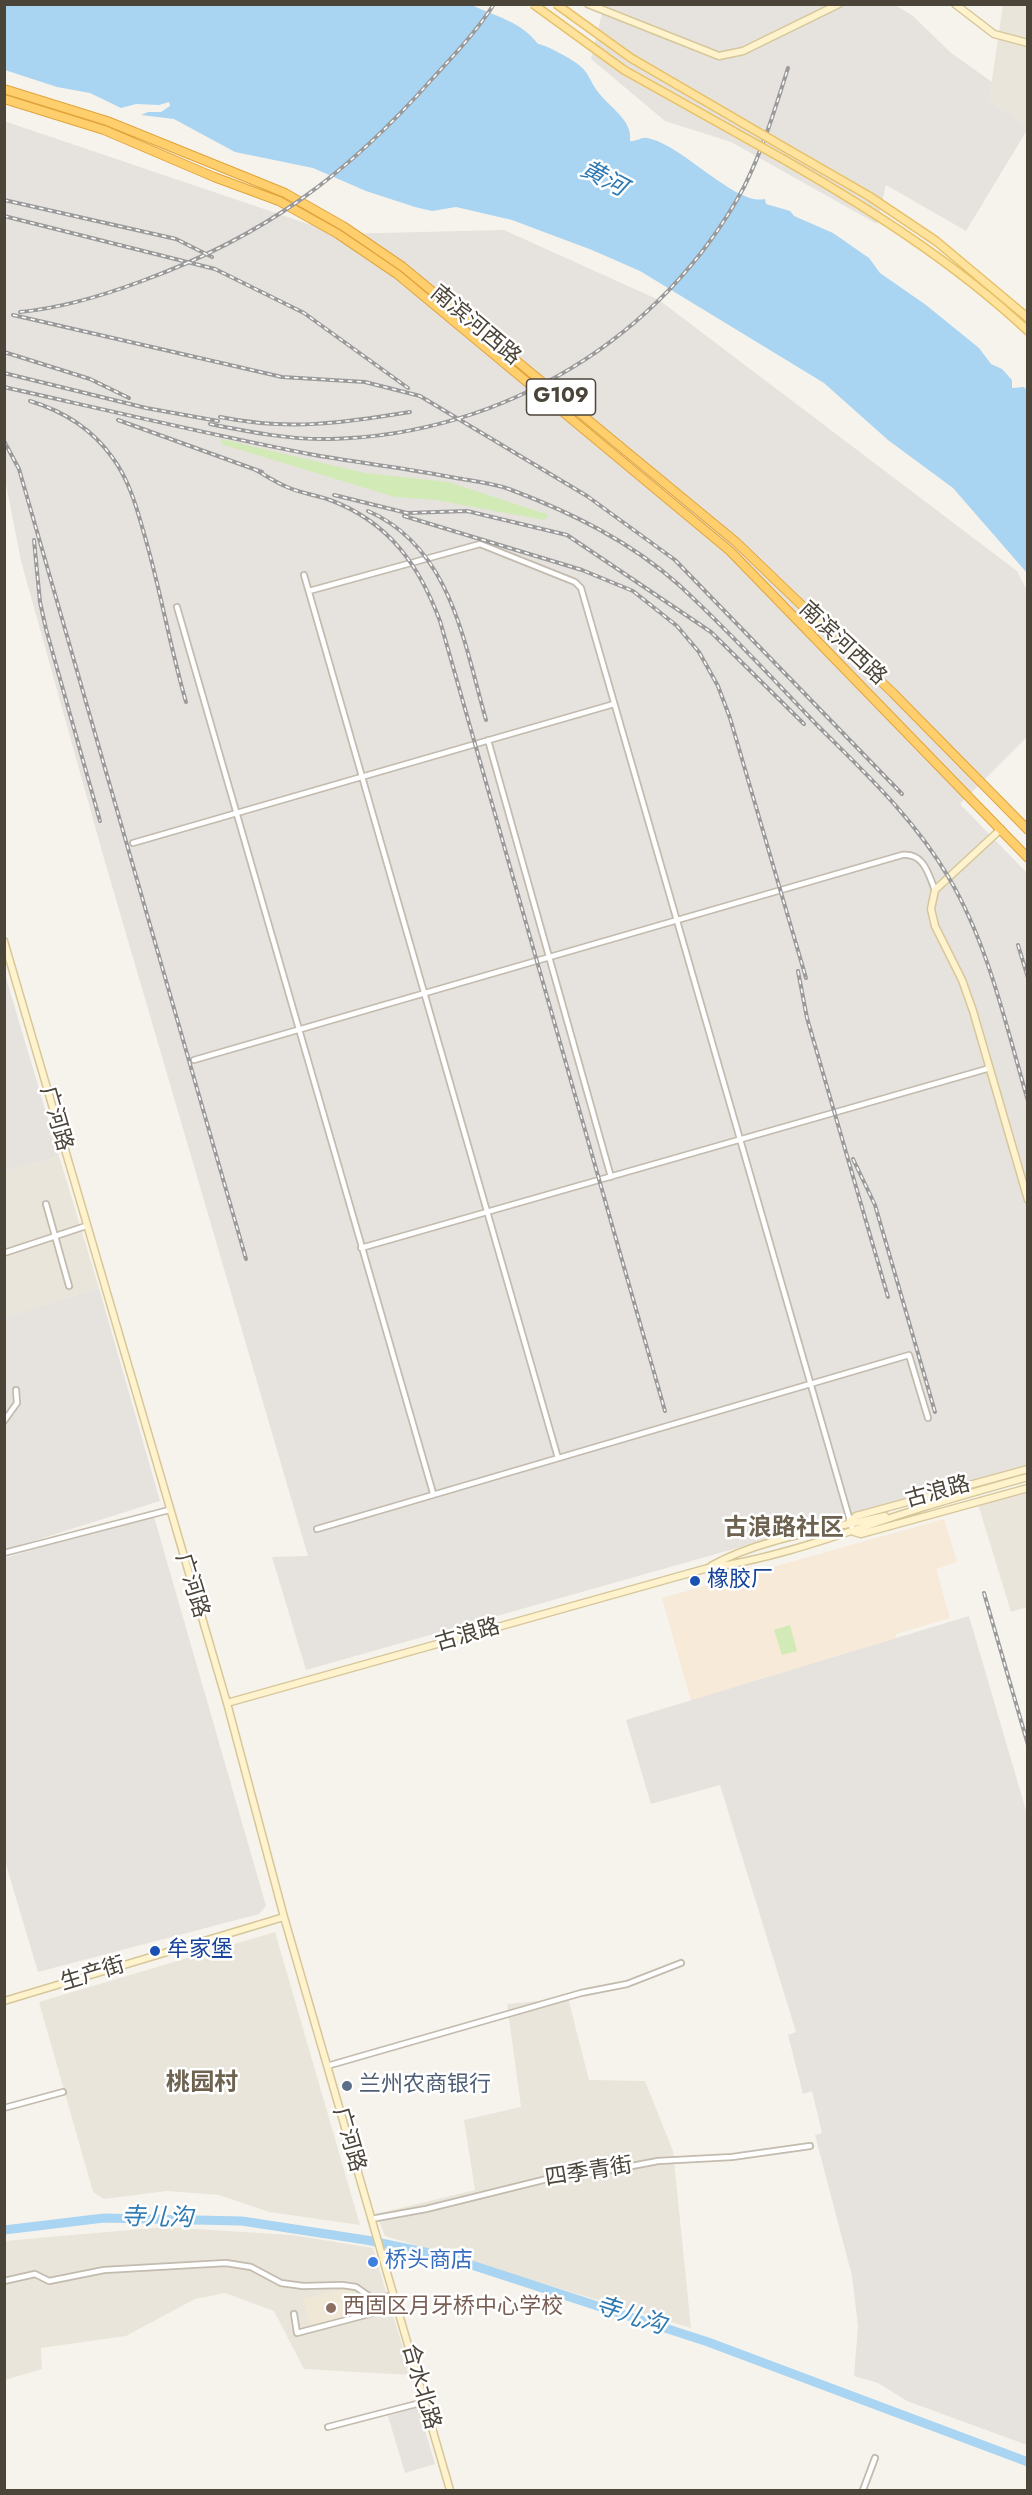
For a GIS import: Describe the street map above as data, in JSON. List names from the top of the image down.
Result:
{
  "streets": {
    "highway": ["南滨河西路", "G109"],
    "street": [
      "广河路",
      "古浪路",
      "生产街",
      "四季青街",
      "合水北路"
    ]
  },
  "crossings": [
    ["南滨河西路", "G109"],
    ["广河路", "古浪路"],
    ["广河路", "生产街"],
    ["广河路", "四季青街"],
    ["广河路", "合水北路"]
  ],
  "districts": ["古浪路社区", "桃园村"],
  "water": ["黄河", "寺儿沟"],
  "places": [
    "橡胶厂",
    "牟家堡",
    "兰州农商银行",
    "桥头商店",
    "西固区月牙桥中心学校"
  ]
}
